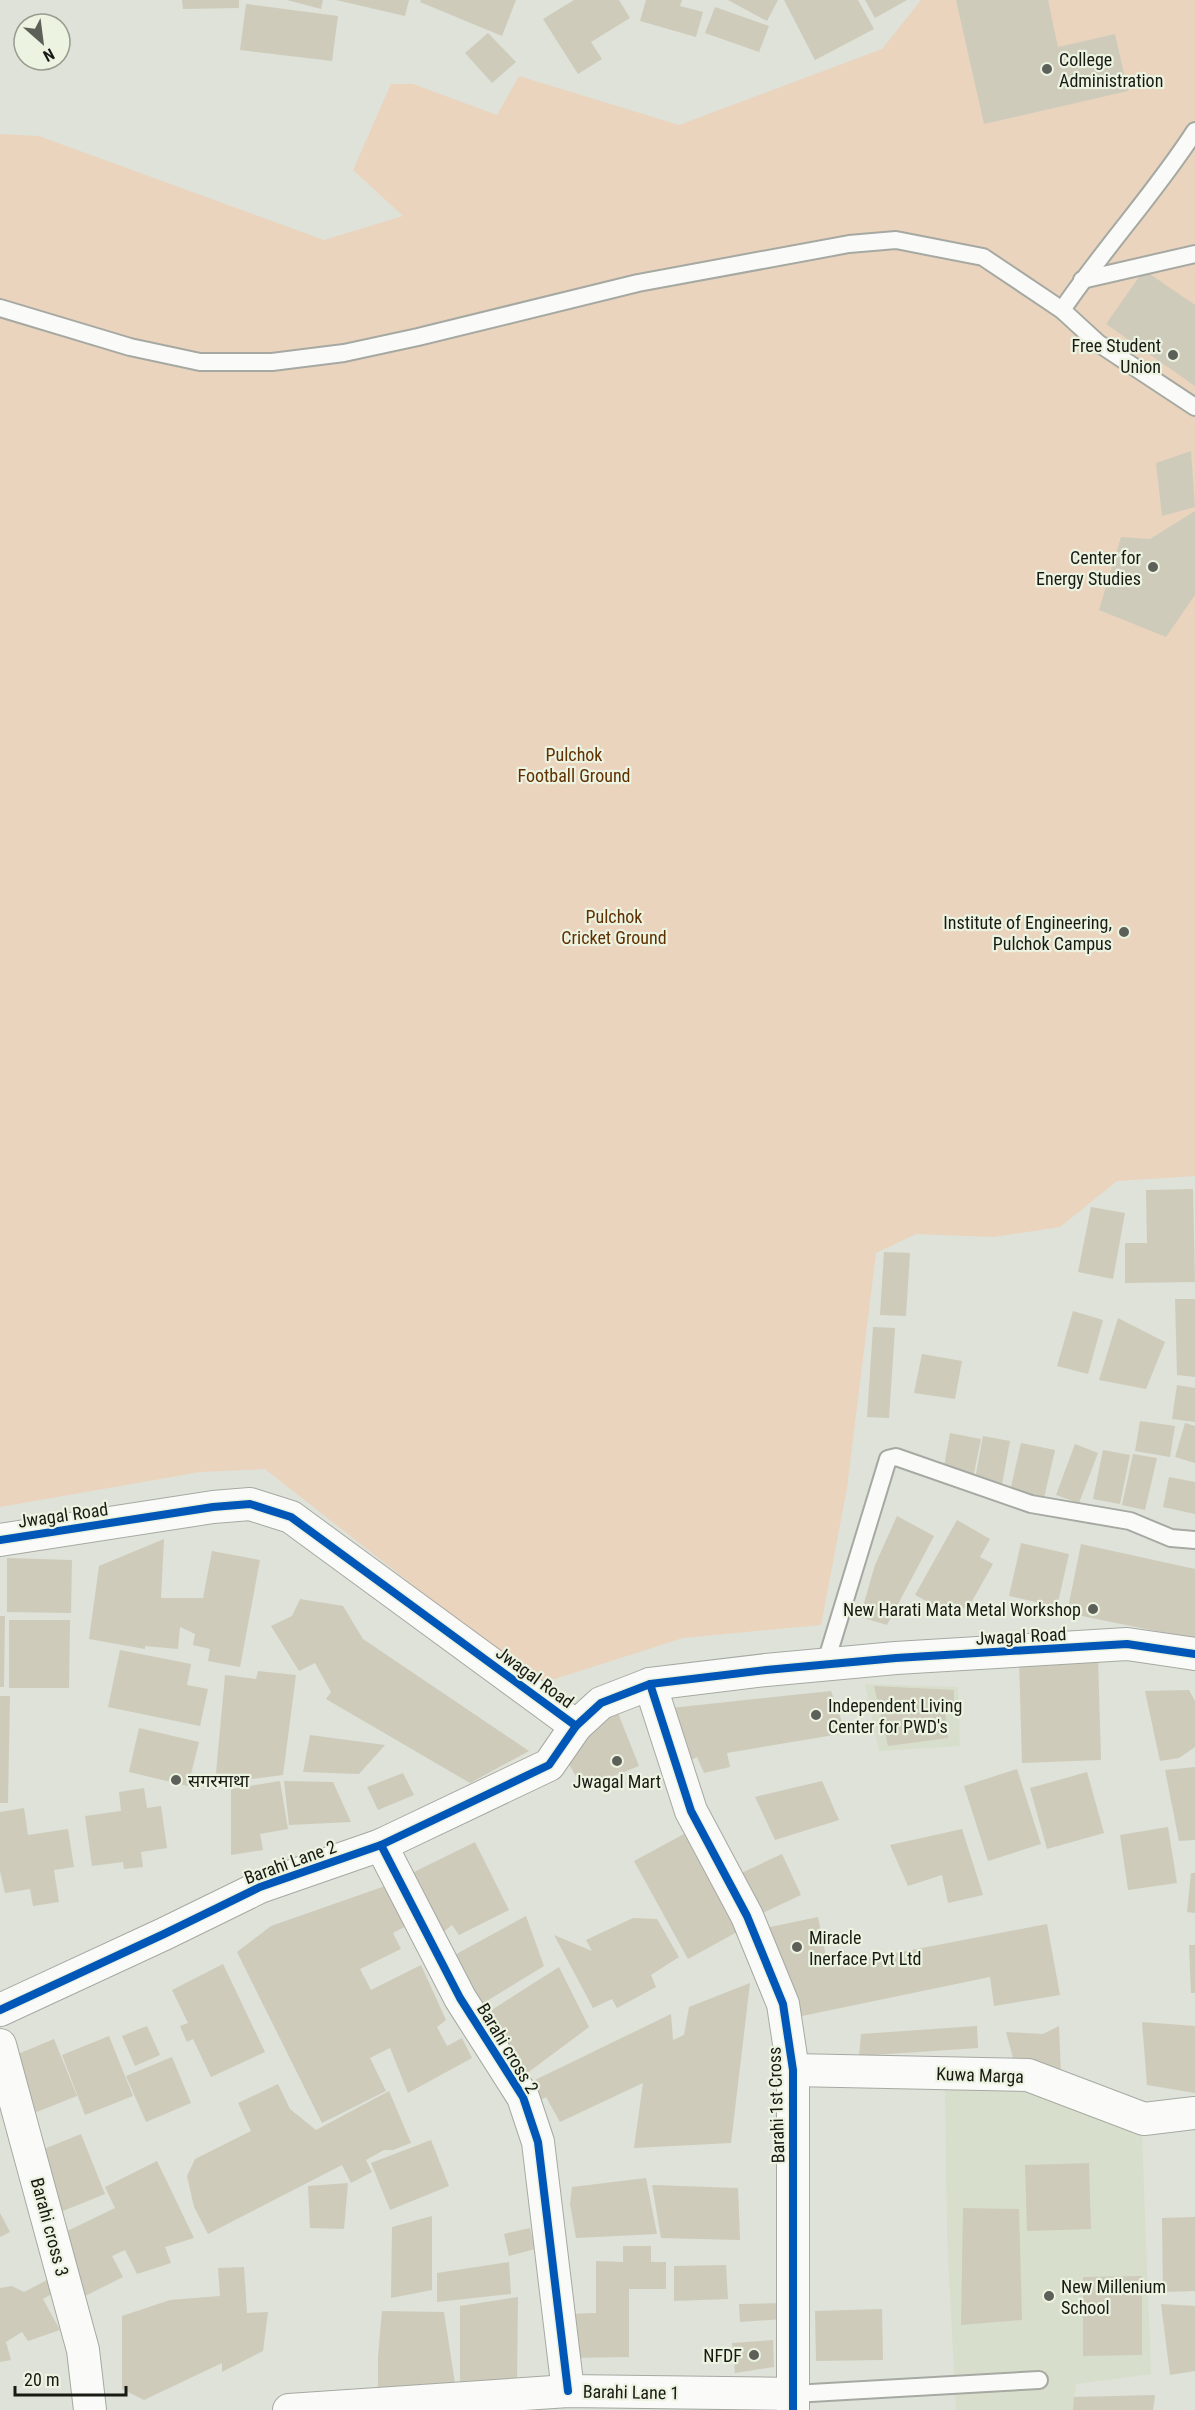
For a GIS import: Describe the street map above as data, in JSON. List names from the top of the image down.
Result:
{
  "streets": {
    "street": [
      "Jwagal Road",
      "Barahi Lane 2",
      "Barahi cross 2",
      "Kuwa Marga",
      "Barahi 1st Cross",
      "Barahi cross 3",
      "Barahi Lane 1"
    ]
  },
  "crossings": [
    ["Jwagal Road", "Barahi Lane 2"],
    ["Jwagal Road", "Barahi 1st Cross"],
    ["Barahi Lane 2", "Barahi cross 2"],
    ["Barahi cross 2", "Barahi Lane 1"],
    ["Kuwa Marga", "Barahi 1st Cross"],
    ["Barahi 1st Cross", "Barahi Lane 1"]
  ],
  "parks": ["Pulchok Football Ground", "Pulchok Cricket Ground"],
  "places": [
    "College Administration",
    "Free Student Union",
    "Center for Energy Studies",
    "Institute of Engineering, Pulchok Campus",
    "New Harati Mata Metal Workshop",
    "Independent Living Center for PWD's",
    "Jwagal Mart",
    "सगरमाथा",
    "Miracle Inerface Pvt Ltd",
    "New Millenium School",
    "NFDF"
  ],
  "scale_bar": "20 m",
  "north": "bottom right"
}
